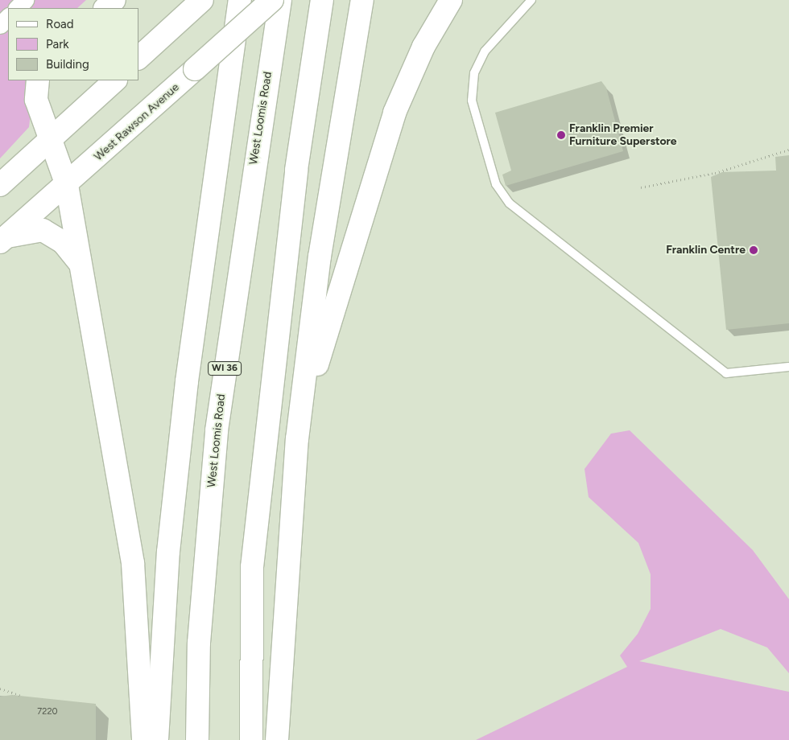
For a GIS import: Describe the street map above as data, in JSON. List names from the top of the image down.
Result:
{
  "streets": {
    "main road": ["West Loomis Road", "West Rawson Avenue", "WI 36"]
  },
  "places": ["Franklin Premier Furniture Superstore", "Franklin Centre"],
  "house_numbers": ["7220"],
  "legend": ["Road", "Park", "Building"]
}
